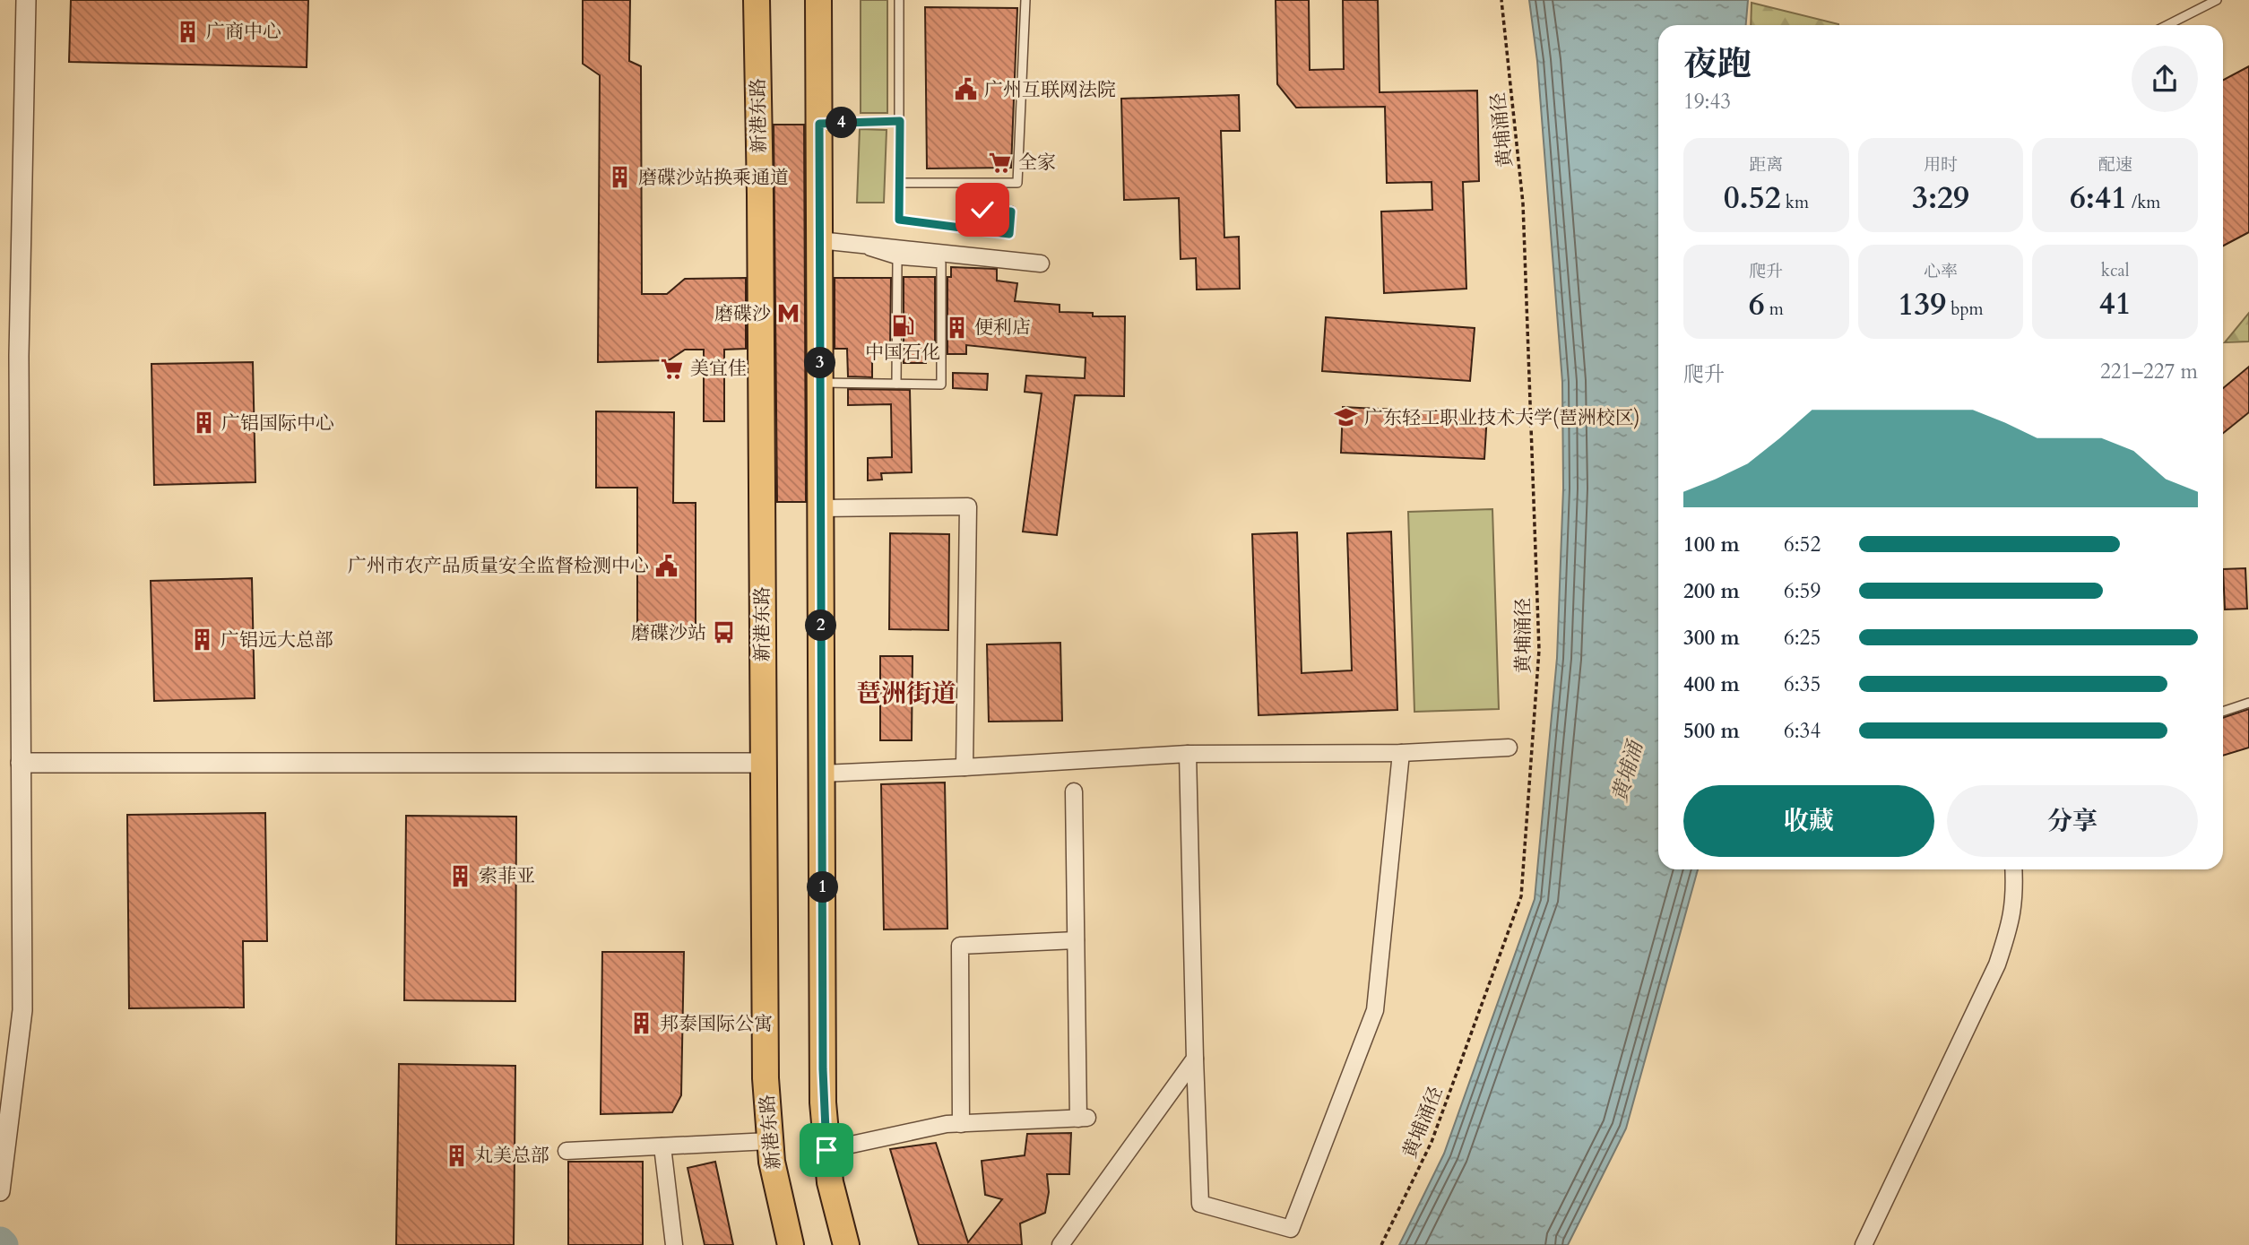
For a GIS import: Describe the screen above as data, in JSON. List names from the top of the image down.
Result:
{
  "streets": {
    "main road": ["新港东路"],
    "path": ["黄埔涌径"]
  },
  "districts": ["琶洲街道"],
  "water": ["黄埔涌"],
  "places": {
    "building": [
      "广商中心",
      "磨碟沙站换乘通道",
      "便利店",
      "广铝国际中心",
      "广铝远大总部",
      "索菲亚",
      "邦泰国际公寓",
      "丸美总部"
    ],
    "public building": ["广州互联网法院", "广州市农产品质量安全监督检测中心"],
    "supermarket": ["全家", "美宜佳"],
    "metro station": ["磨碟沙"],
    "fuel station": ["中国石化"],
    "school or university": ["广东轻工职业技术大学(琶洲校区)"],
    "bus stop": ["磨碟沙站"]
  },
  "page": {
    "heading": ["夜跑", "19:43"],
    "pins": [
      "4",
      "3",
      "2",
      "1"
    ],
    "stats": [
      ["距离", "0.52 km"],
      ["用时", "3:29"],
      ["配速", "6:41 /km"],
      ["爬升", "6 m"],
      ["心率", "139 bpm"],
      ["kcal", "41"]
    ],
    "chart": ["爬升", "221–227 m"],
    "list": [
      {
        "name": "100 m",
        "note": "6:52"
      },
      {
        "name": "200 m",
        "note": "6:59"
      },
      {
        "name": "300 m",
        "note": "6:25"
      },
      {
        "name": "400 m",
        "note": "6:35"
      },
      {
        "name": "500 m",
        "note": "6:34"
      }
    ],
    "buttons": ["收藏", "分享"]
  }
}
